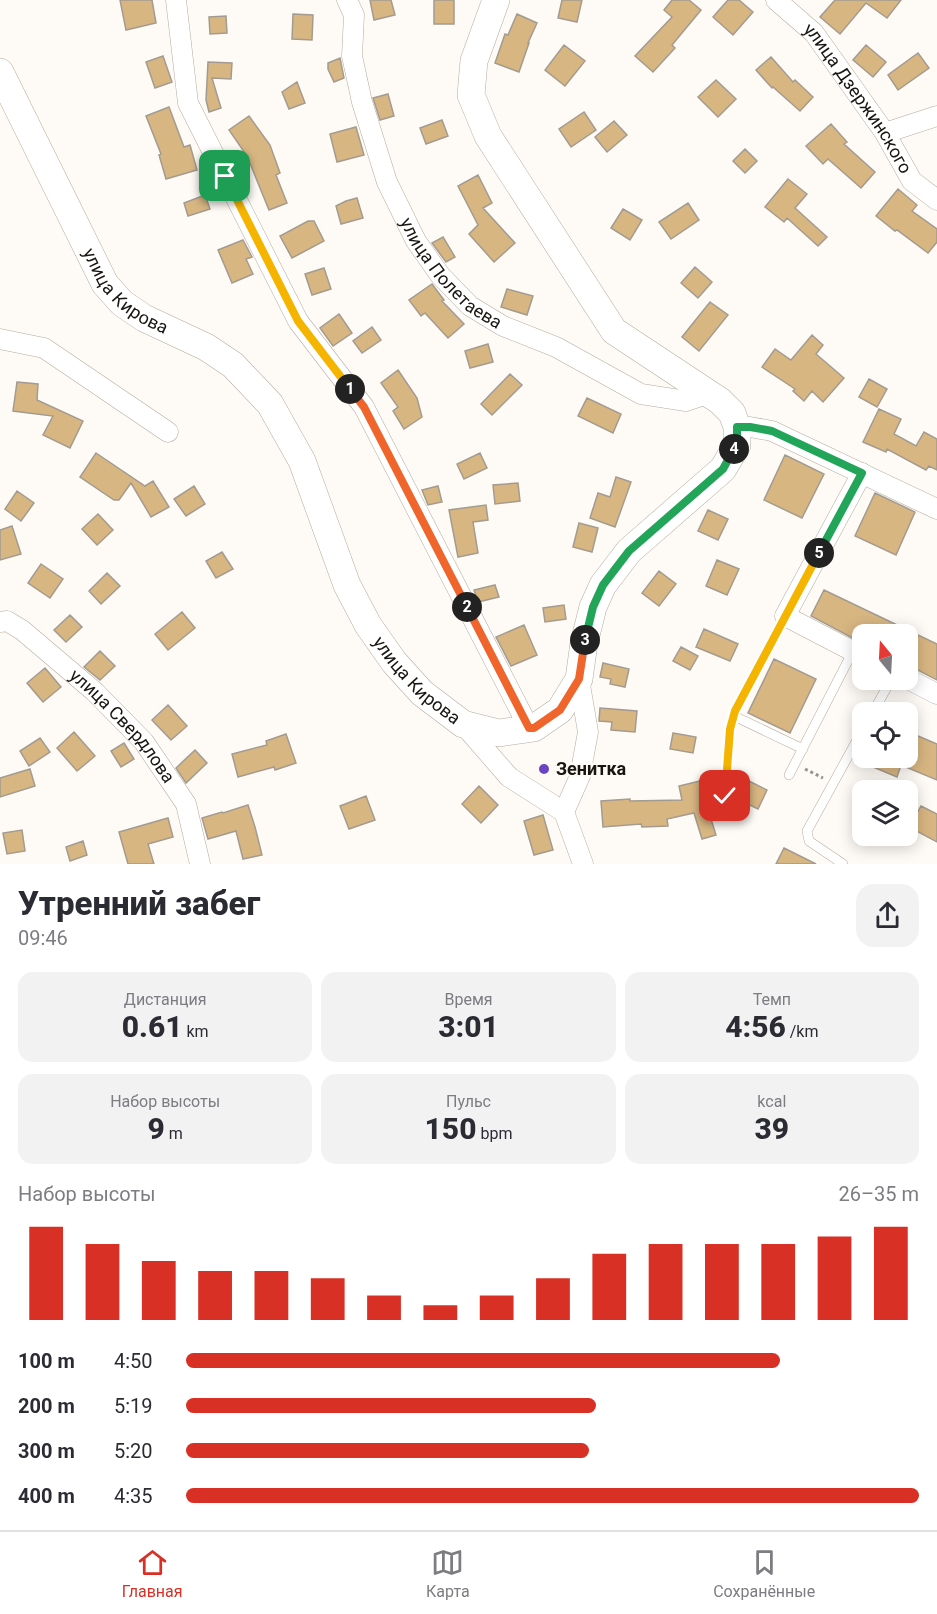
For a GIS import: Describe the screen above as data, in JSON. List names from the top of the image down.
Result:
{
  "streets": {
    "main road": ["улица Кирова"],
    "street": ["улица Дзержинского", "улица Полетаева", "улица Свердлова"]
  },
  "places": ["Зенитка"],
  "north": "top",
  "page": {
    "pins": [
      "1",
      "4",
      "5",
      "2",
      "3"
    ],
    "heading": ["Утренний забег", "09:46"],
    "stats": [
      ["Дистанция", "0.61 km"],
      ["Время", "3:01"],
      ["Темп", "4:56 /km"],
      ["Набор высоты", "9 m"],
      ["Пульс", "150 bpm"],
      ["kcal", "39"]
    ],
    "chart": ["Набор высоты", "26–35 m"],
    "list": [
      {
        "name": "100 m",
        "note": "4:50"
      },
      {
        "name": "200 m",
        "note": "5:19"
      },
      {
        "name": "300 m",
        "note": "5:20"
      },
      {
        "name": "400 m",
        "note": "4:35"
      }
    ],
    "tabs": ["Главная", "Карта", "Сохранённые"]
  }
}
